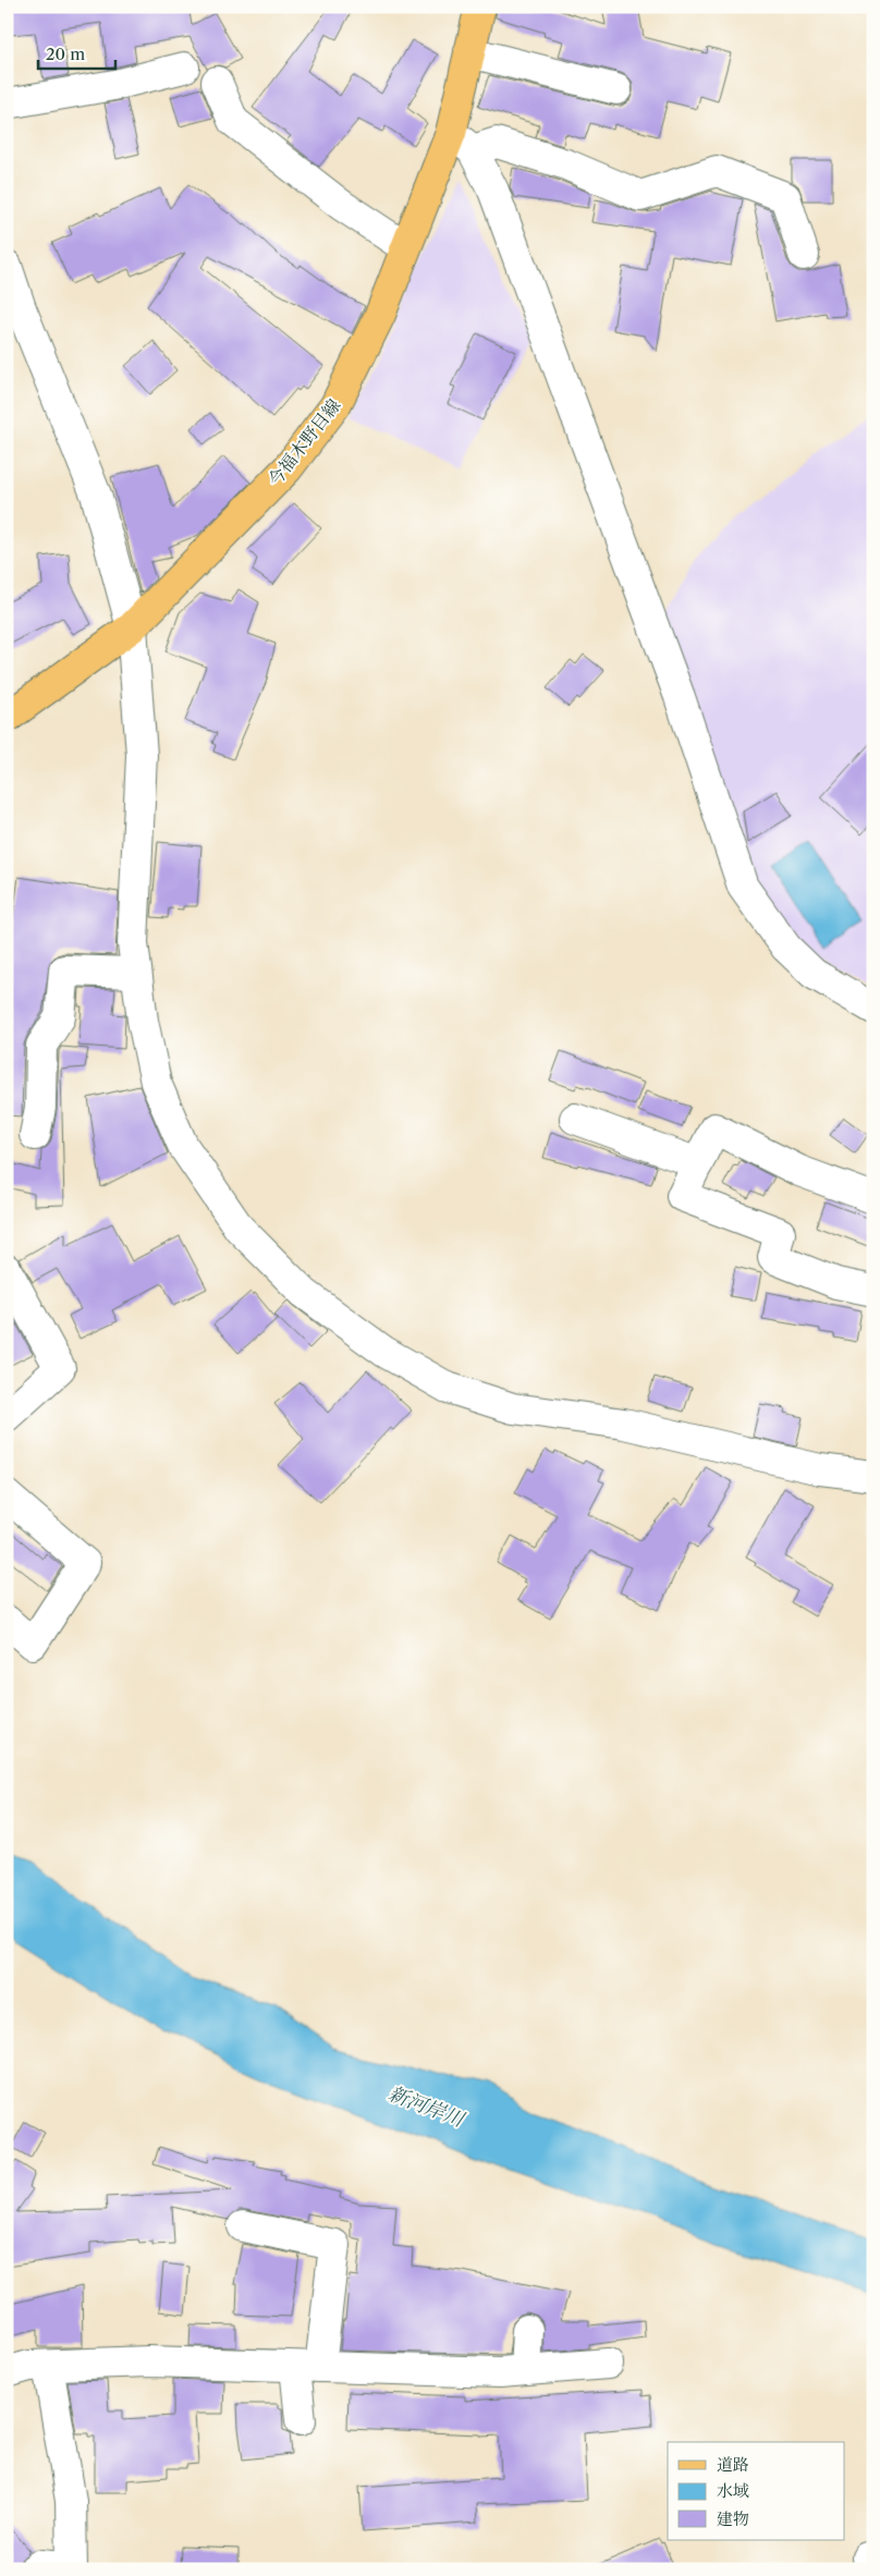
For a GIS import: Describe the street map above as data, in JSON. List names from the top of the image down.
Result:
{
  "streets": {
    "main road": ["今福木野目線"]
  },
  "water": ["新河岸川"],
  "legend": ["道路", "水域", "建物"],
  "scale_bar": "20 m"
}
